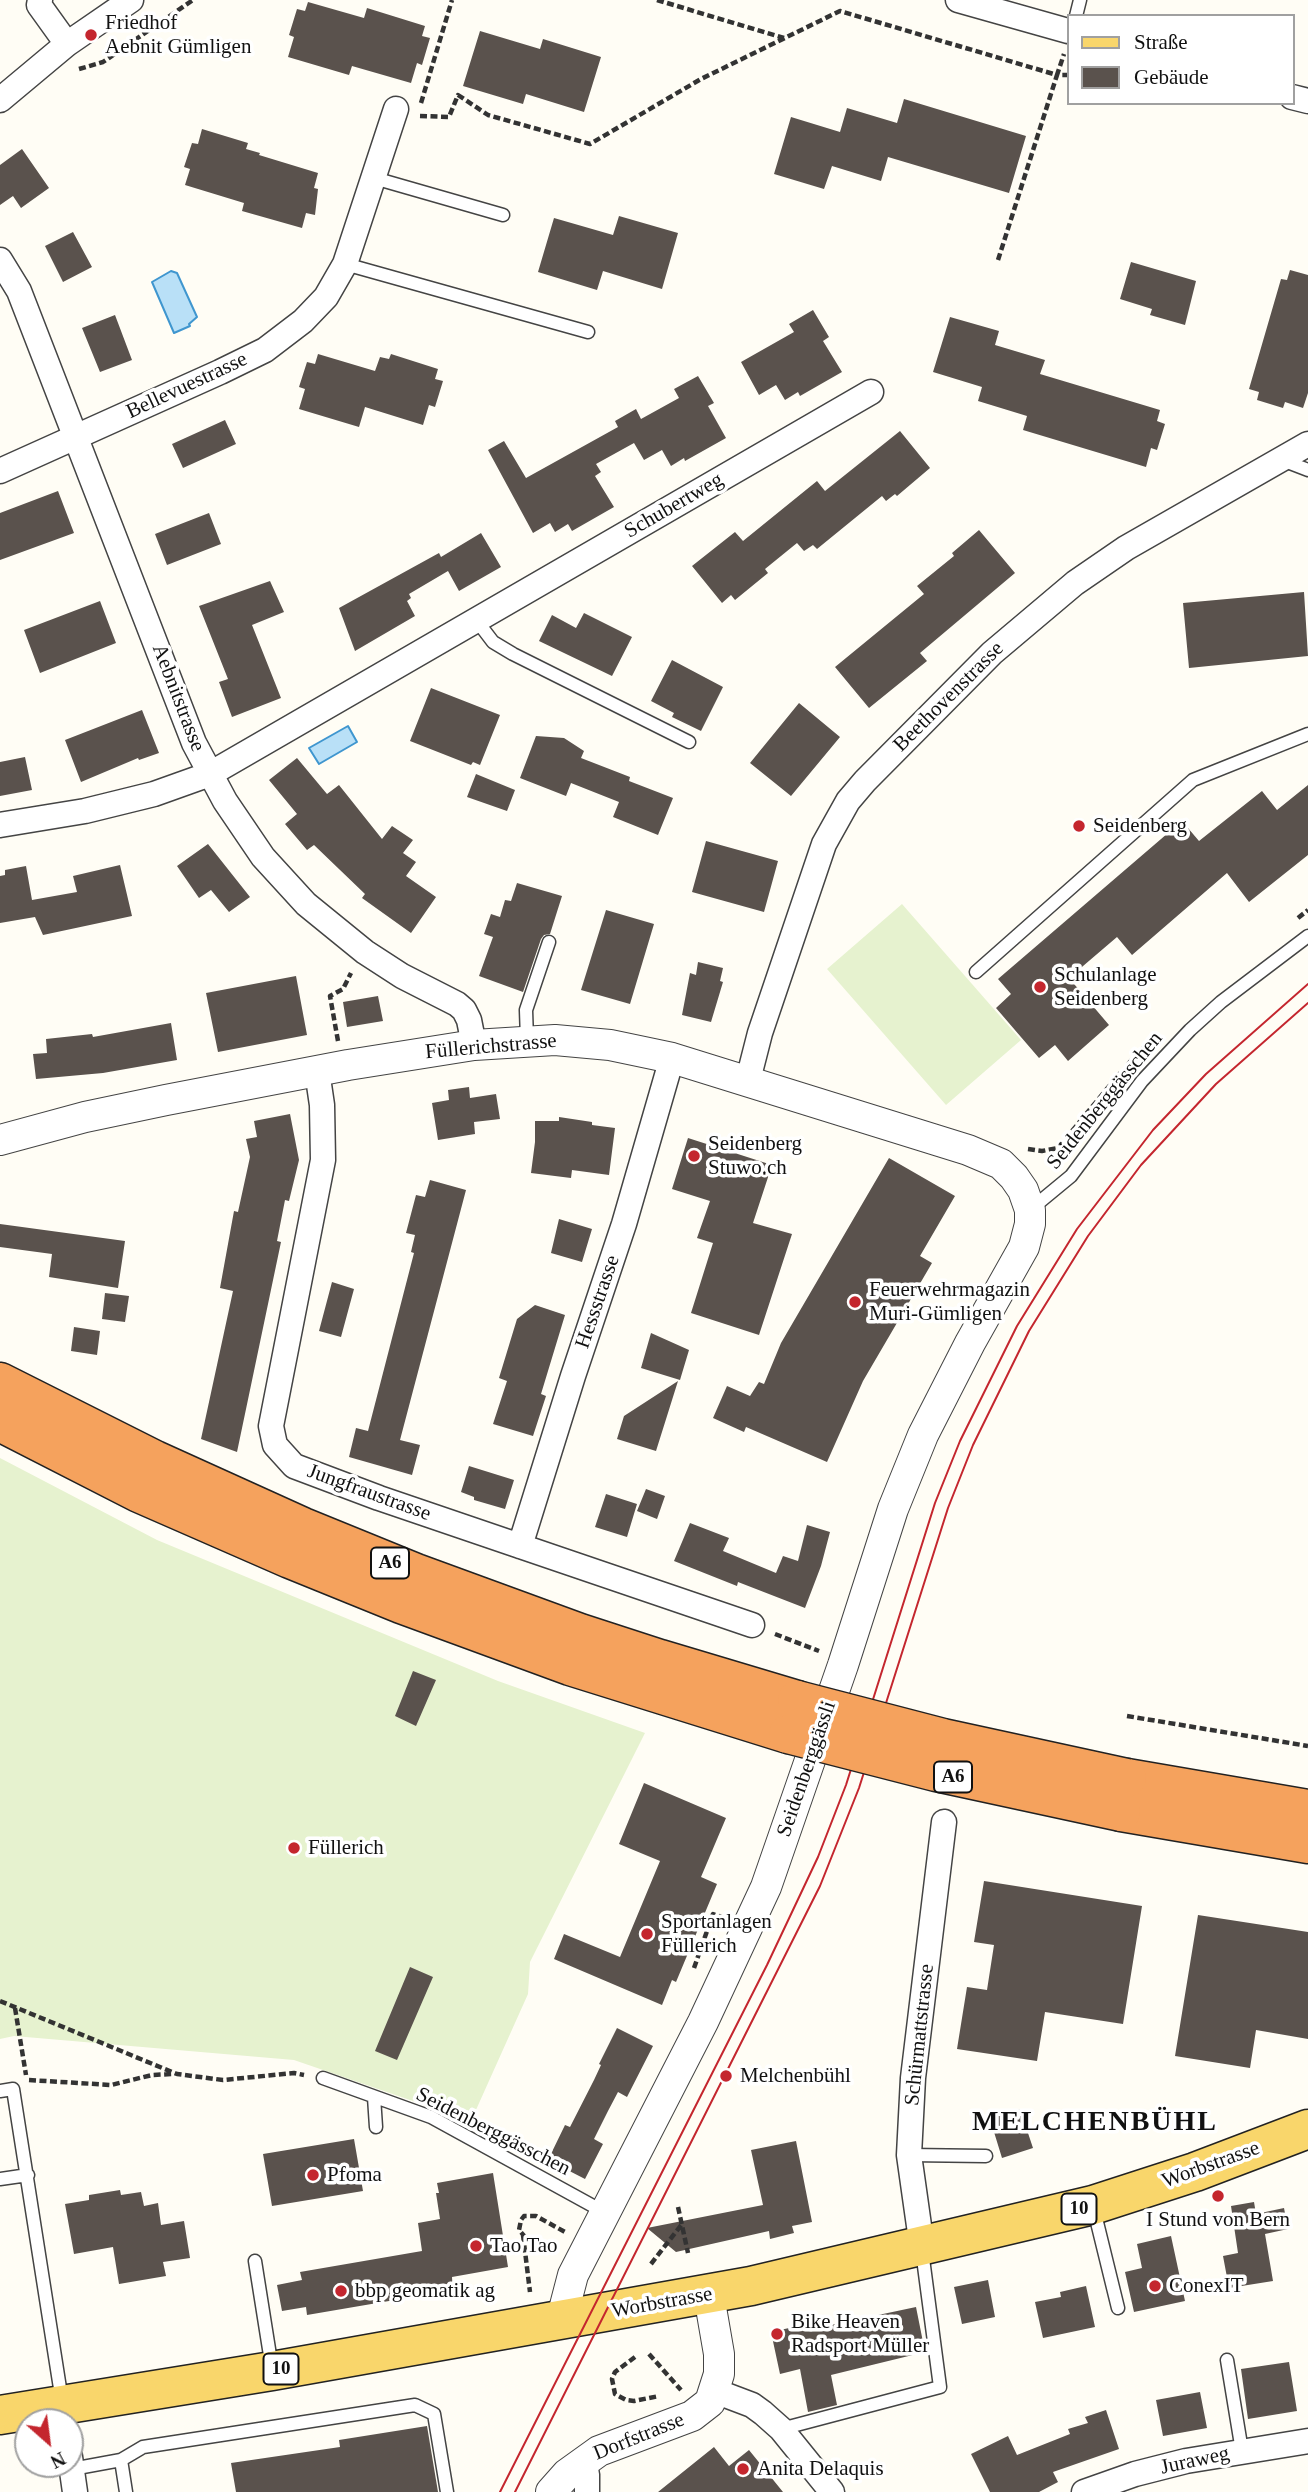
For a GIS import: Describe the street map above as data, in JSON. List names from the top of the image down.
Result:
{
  "streets": {
    "highway": ["A6"],
    "main road": ["Worbstrasse", "10"],
    "street": [
      "Bellevuestrasse",
      "Schubertweg",
      "Beethovenstrasse",
      "Aebnitstrasse",
      "Füllerichstrasse",
      "Hessstrasse",
      "Jungfraustrasse",
      "Seidenberggässli",
      "Schürmattstrasse",
      "Dorfstrasse",
      "Juraweg"
    ],
    "lane": ["Seidenberggässchen"]
  },
  "crossings": [
    ["Bellevuestrasse", "Aebnitstrasse"],
    ["Schubertweg", "Aebnitstrasse"],
    ["Beethovenstrasse", "Füllerichstrasse"],
    ["Aebnitstrasse", "Füllerichstrasse"],
    ["Füllerichstrasse", "Seidenberggässchen"],
    ["Füllerichstrasse", "Hessstrasse"],
    ["Füllerichstrasse", "Jungfraustrasse"],
    ["Füllerichstrasse", "Seidenberggässli"],
    ["Seidenberggässchen", "Seidenberggässli"],
    ["Hessstrasse", "Jungfraustrasse"],
    ["Seidenberggässli", "Worbstrasse"],
    ["Schürmattstrasse", "Worbstrasse"]
  ],
  "districts": ["MELCHENBÜHL"],
  "places": [
    "Friedhof Aebnit Gümligen",
    "Seidenberg",
    "Schulanlage Seidenberg",
    "Seidenberg Stuwo.ch",
    "Feuerwehrmagazin Muri-Gümligen",
    "Füllerich",
    "Sportanlagen Füllerich",
    "Melchenbühl",
    "Pfoma",
    "I Stund von Bern",
    "Tao Tao",
    "ConexIT",
    "bbp geomatik ag",
    "Bike Heaven Radsport Müller",
    "Anita Delaquis"
  ],
  "legend": ["Straße", "Gebäude"],
  "north": "bottom right"
}
